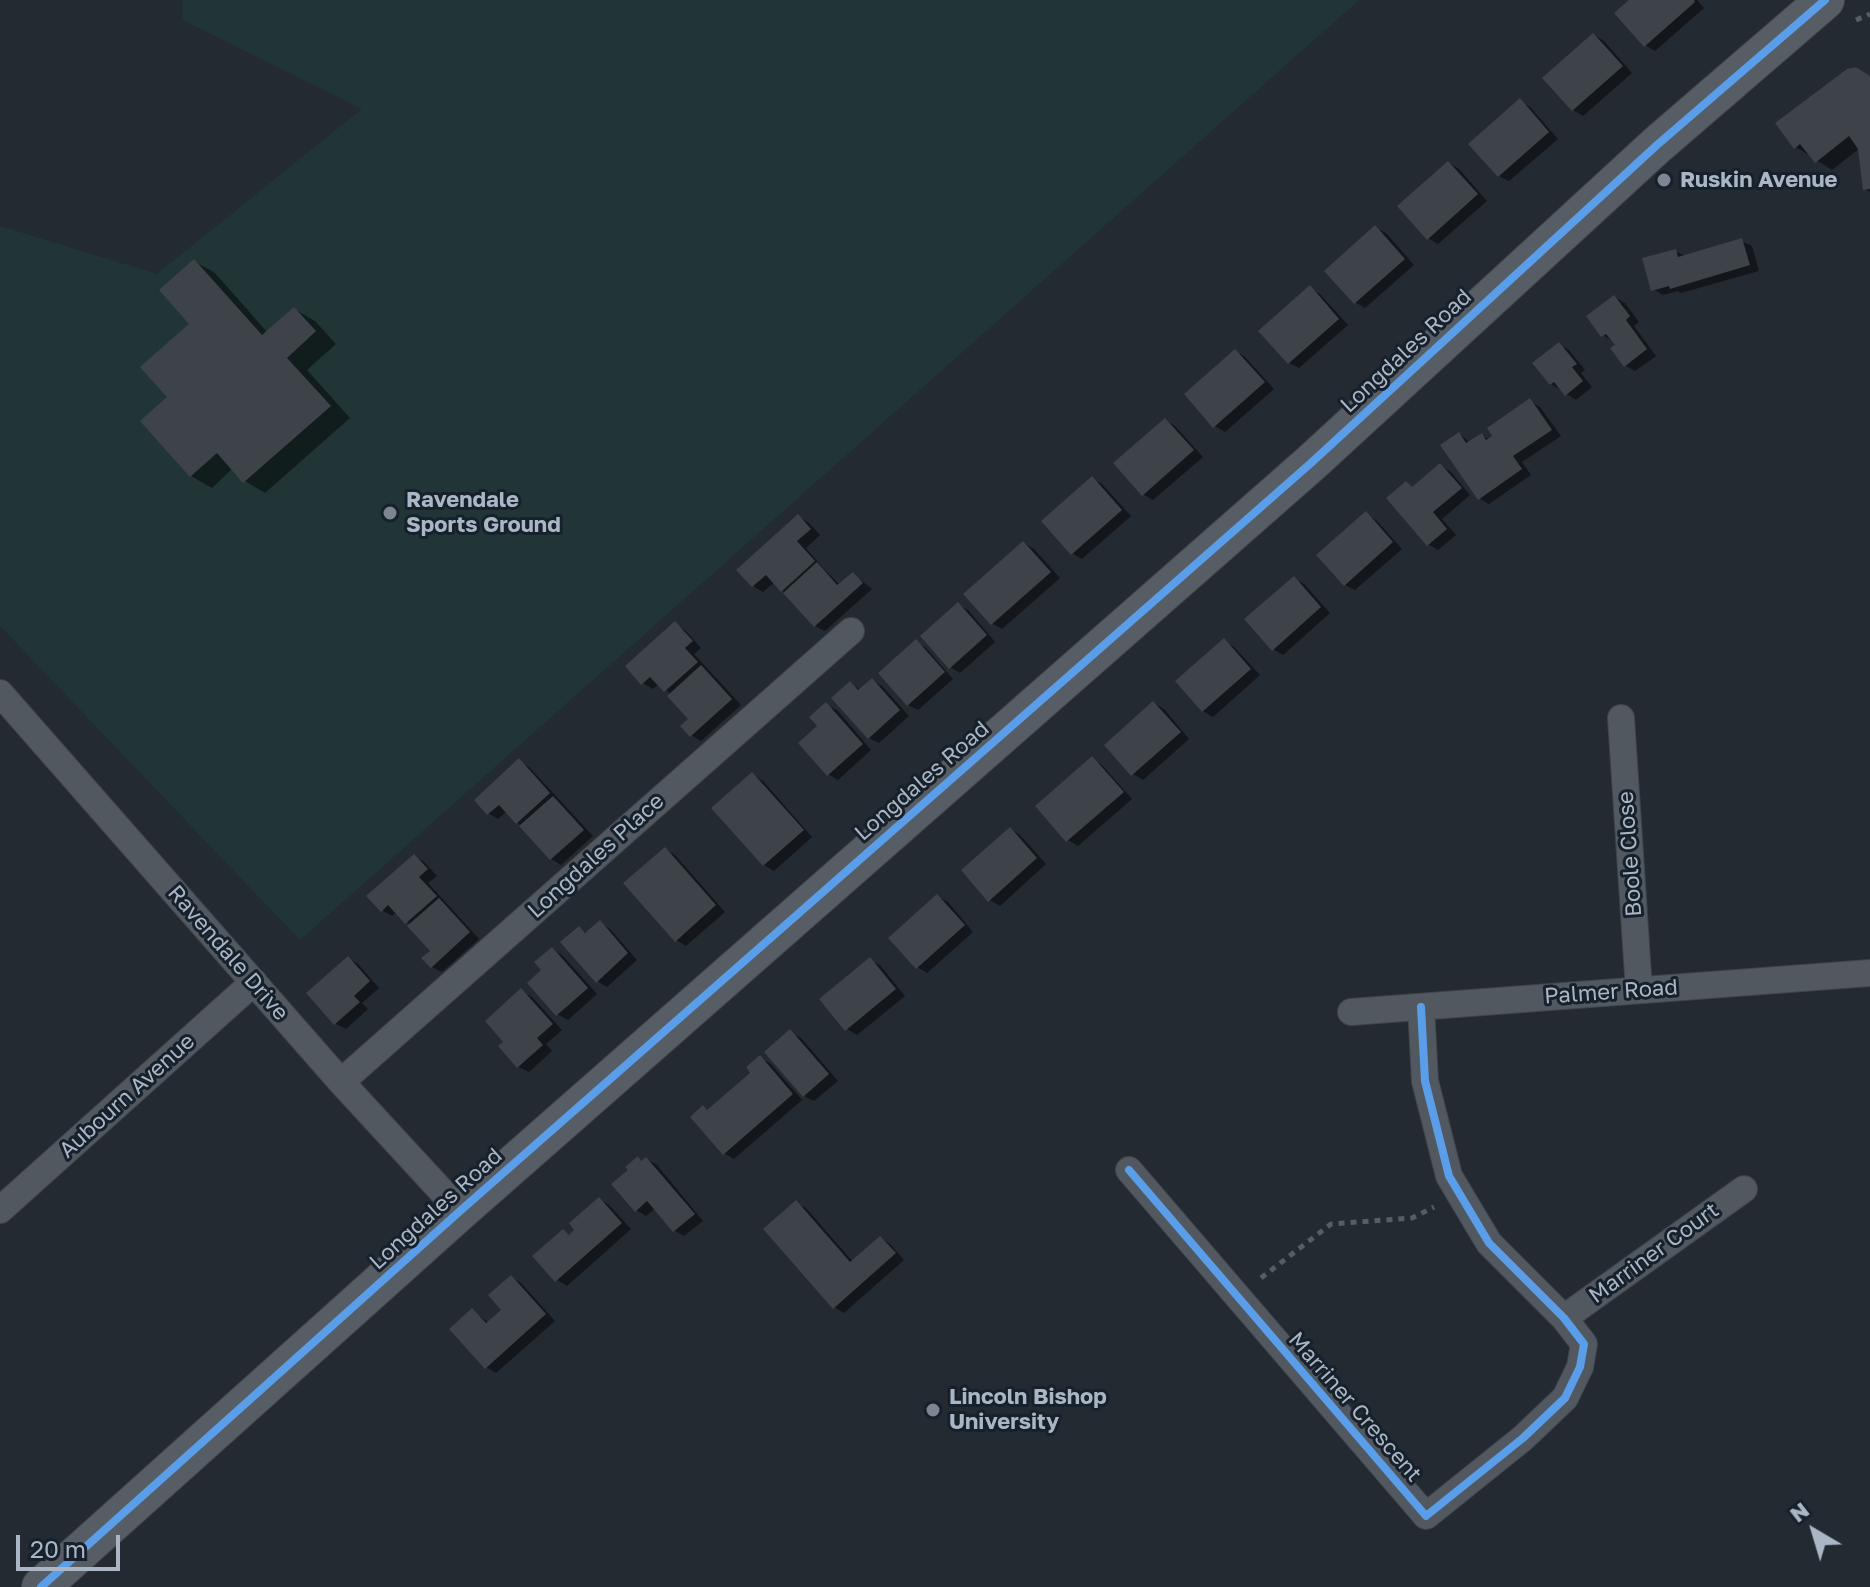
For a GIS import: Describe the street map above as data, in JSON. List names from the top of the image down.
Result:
{
  "streets": {
    "main road": ["Longdales Road"],
    "street": [
      "Boole Close",
      "Longdales Place",
      "Ravendale Drive",
      "Palmer Road",
      "Aubourn Avenue",
      "Marriner Court",
      "Marriner Crescent"
    ]
  },
  "crossings": [
    ["Longdales Road", "Ravendale Drive"],
    ["Boole Close", "Palmer Road"],
    ["Longdales Place", "Ravendale Drive"],
    ["Ravendale Drive", "Aubourn Avenue"],
    ["Palmer Road", "Marriner Crescent"],
    ["Marriner Court", "Marriner Crescent"]
  ],
  "places": ["Ruskin Avenue", "Ravendale Sports Ground", "Lincoln Bishop University"],
  "scale_bar": "20 m",
  "north": "top left"
}
